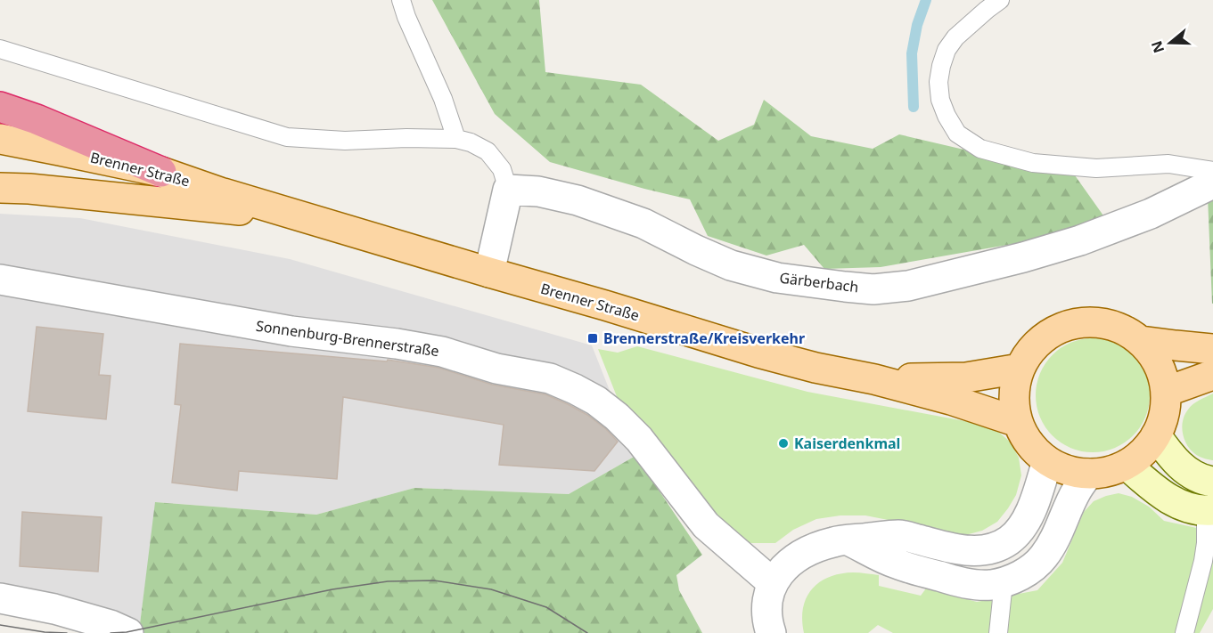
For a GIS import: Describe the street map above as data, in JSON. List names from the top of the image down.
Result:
{
  "streets": {
    "main road": ["Brenner Straße"],
    "street": ["Gärberbach", "Sonnenburg-Brennerstraße"]
  },
  "places": {
    "transit": ["Brennerstraße/Kreisverkehr"],
    "other": ["Kaiserdenkmal"]
  },
  "north": "left"
}
